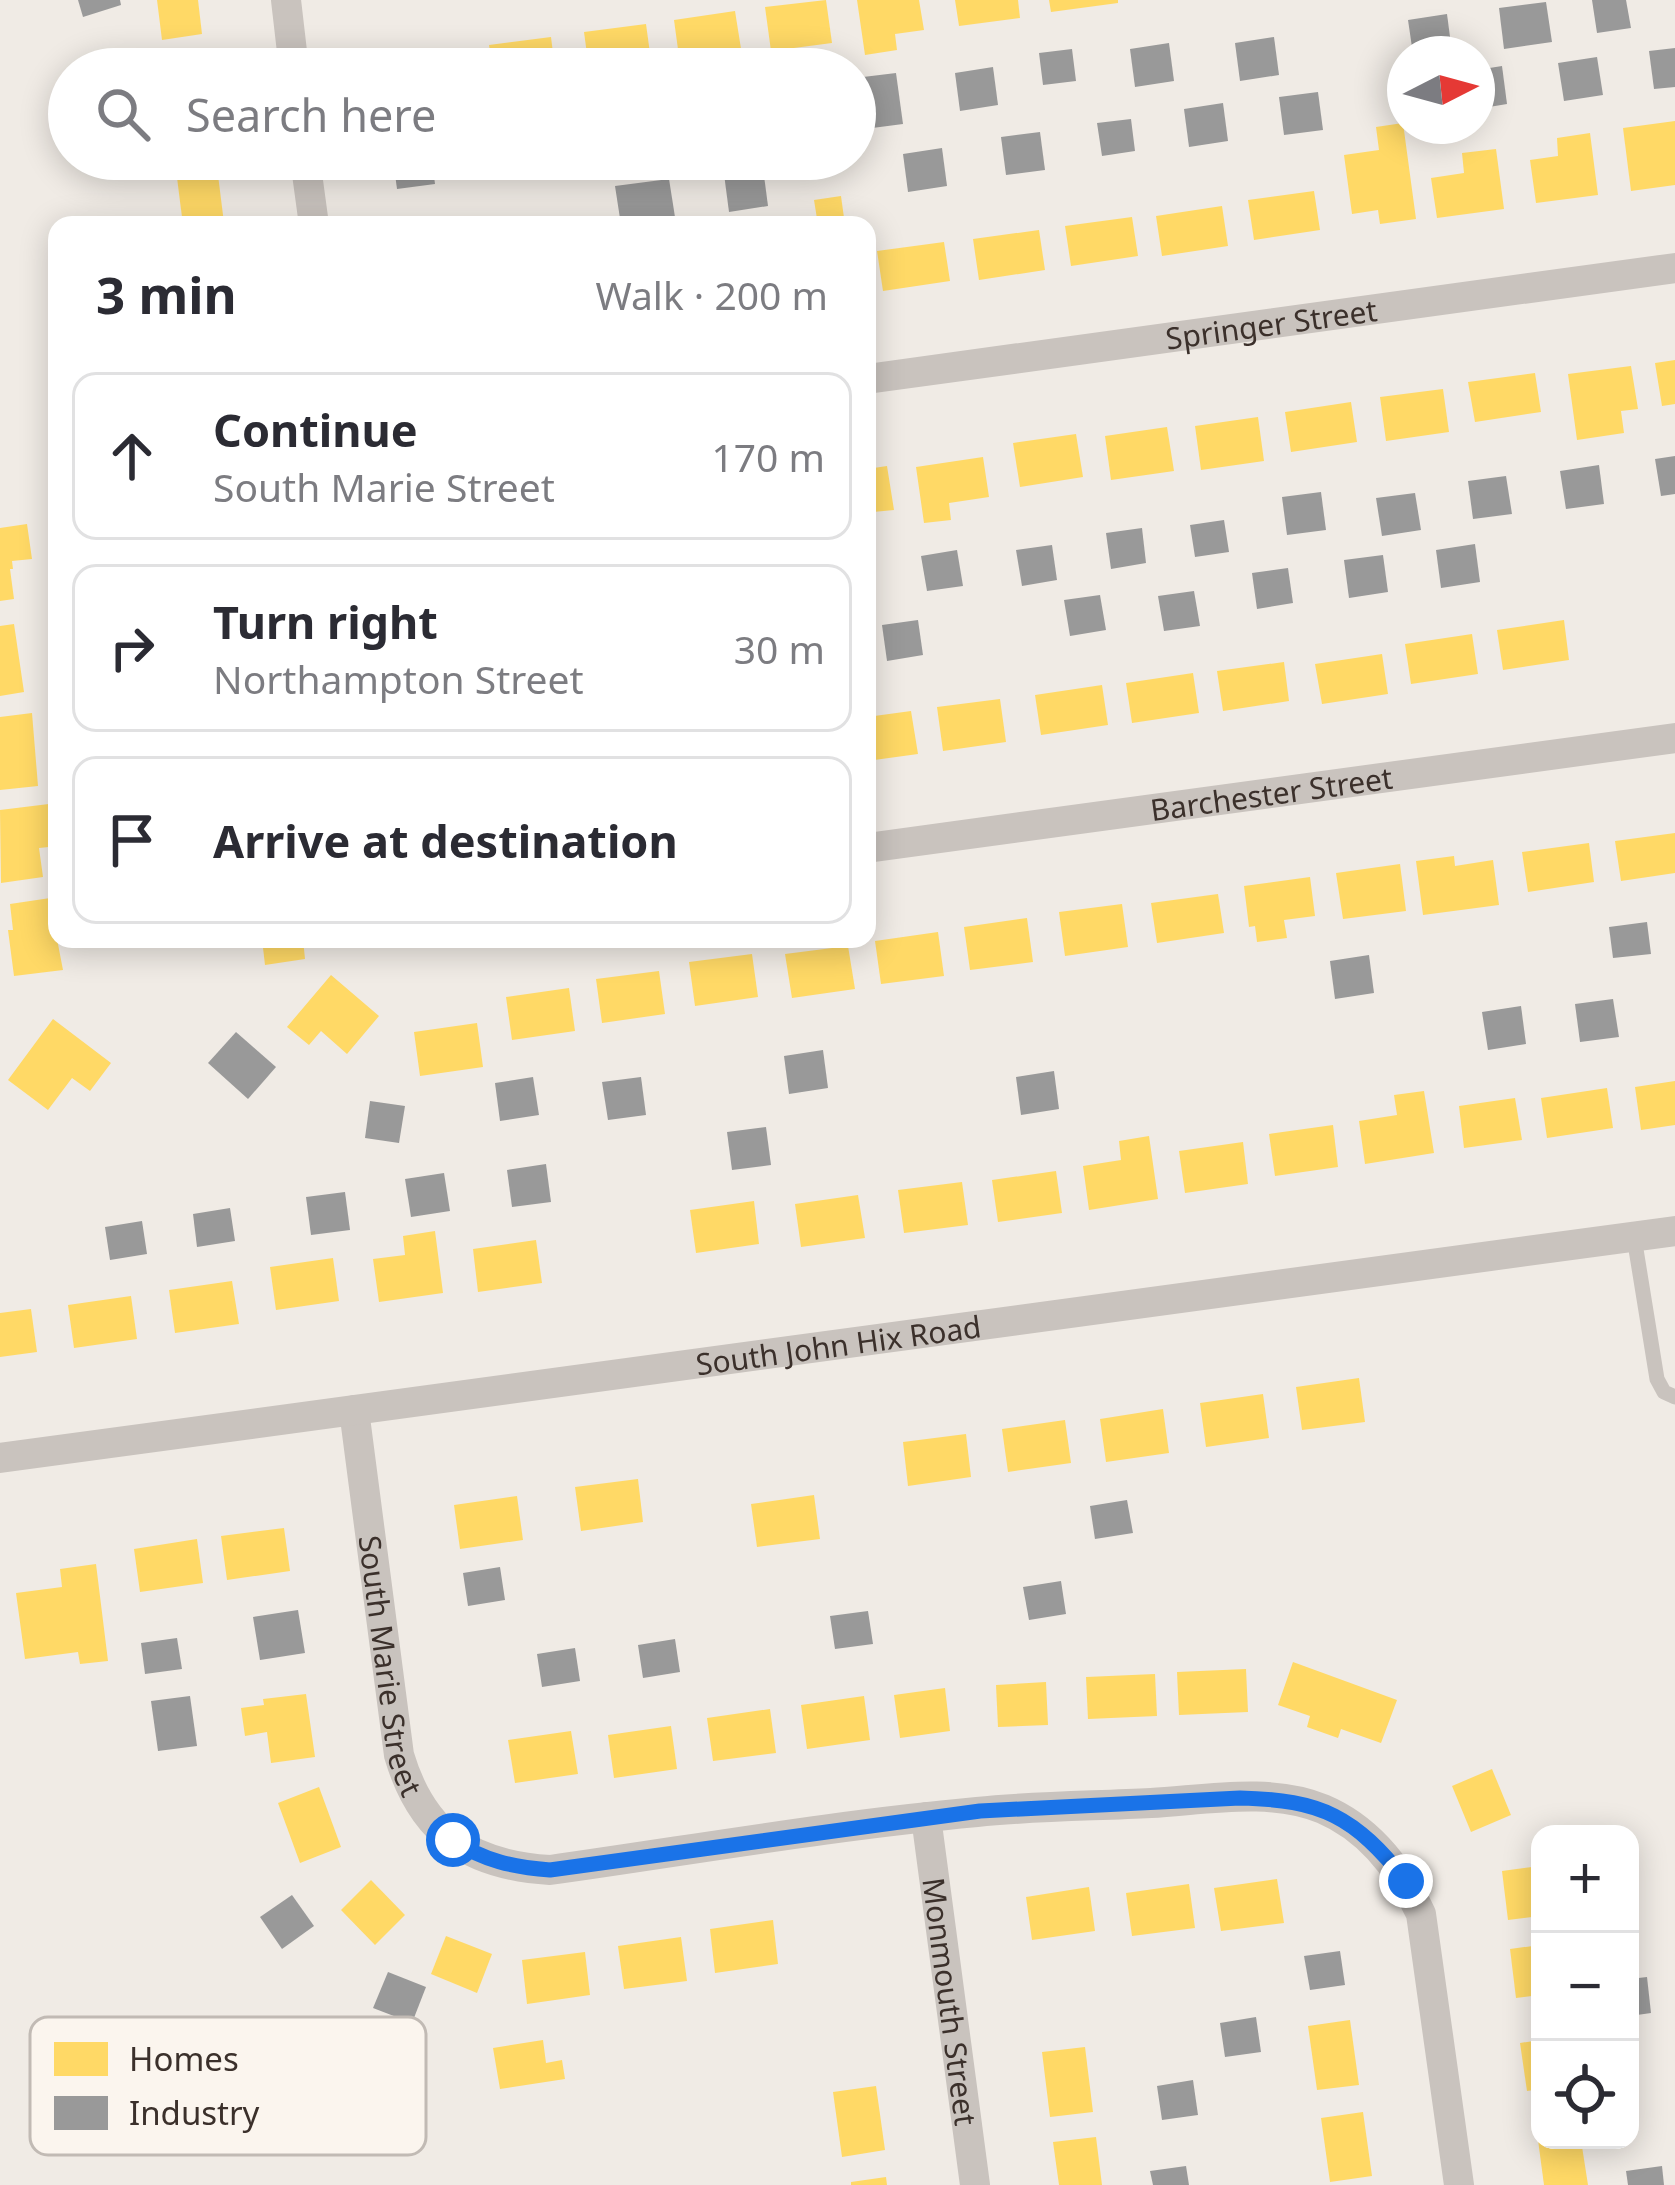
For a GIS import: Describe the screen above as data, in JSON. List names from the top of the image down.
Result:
{
  "streets": {
    "street": [
      "Springer Street",
      "Barchester Street",
      "South John Hix Road",
      "South Marie Street",
      "Monmouth Street"
    ]
  },
  "crossings": [
    ["South John Hix Road", "South Marie Street"],
    ["South Marie Street", "Monmouth Street"]
  ],
  "legend": ["Homes", "Industry"],
  "north": "right",
  "page": {
    "search": "Search here",
    "heading": ["3 min", "Walk · 200 m"],
    "list": [
      ["Continue", "South Marie Street", "170 m"],
      ["Turn right", "Northampton Street", "30 m"],
      "Arrive at destination"
    ],
    "map_buttons": ["+", "−"]
  }
}
